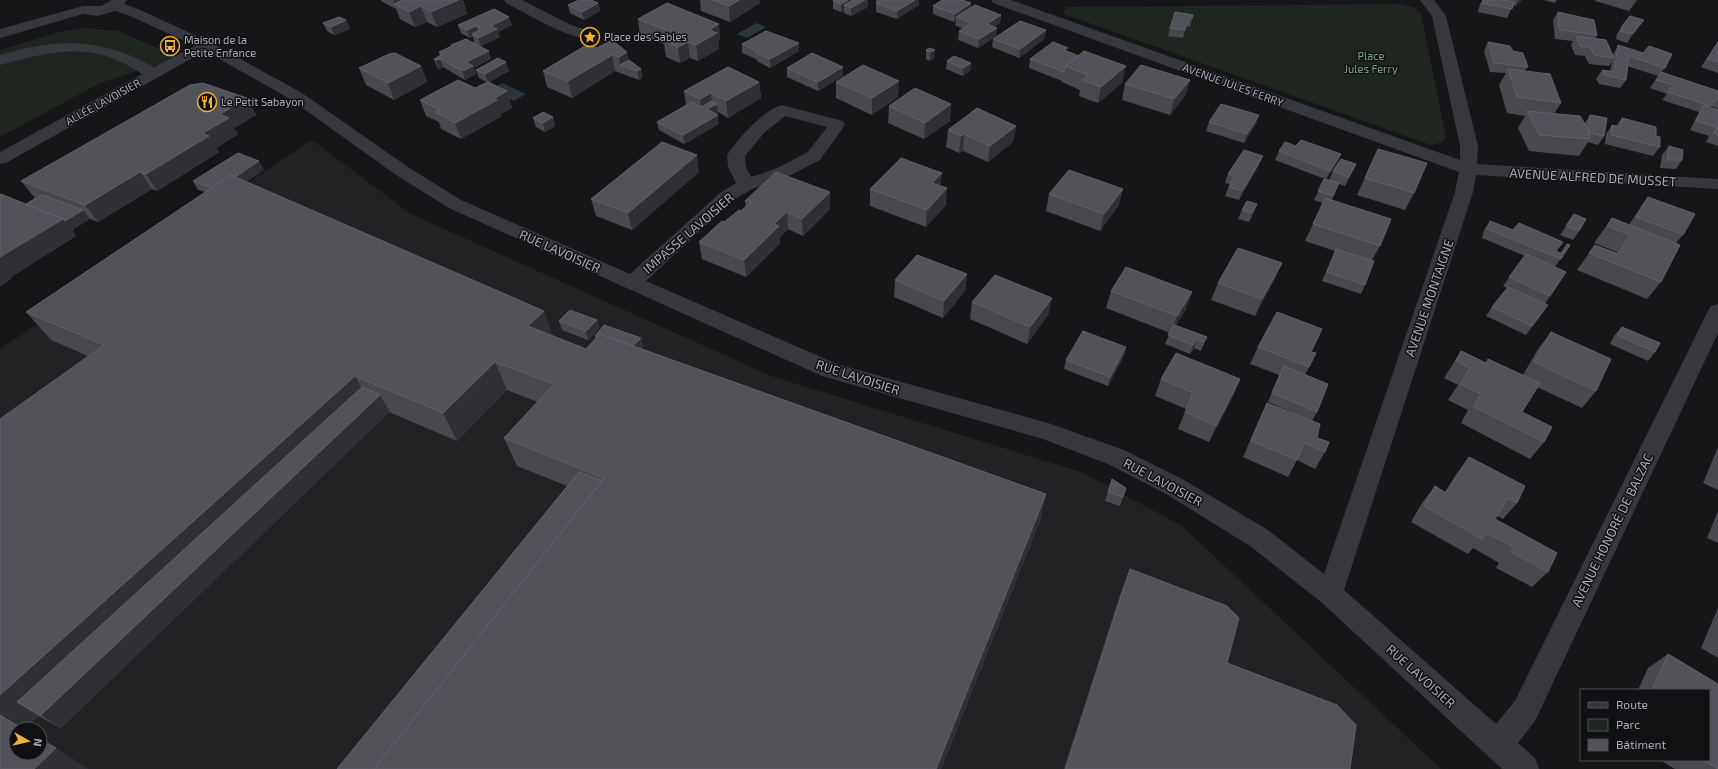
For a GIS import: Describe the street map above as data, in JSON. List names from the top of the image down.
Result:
{
  "streets": {
    "street": [
      "AVENUE JULES FERRY",
      "ALLÉE LAVOISIER",
      "AVENUE ALFRED DE MUSSET",
      "IMPASSE LAVOISIER",
      "RUE LAVOISIER",
      "AVENUE MONTAIGNE",
      "AVENUE HONORÉ DE BALZAC"
    ]
  },
  "crossings": [
    ["AVENUE JULES FERRY", "AVENUE ALFRED DE MUSSET"],
    ["AVENUE JULES FERRY", "AVENUE MONTAIGNE"],
    ["ALLÉE LAVOISIER", "RUE LAVOISIER"],
    ["AVENUE ALFRED DE MUSSET", "AVENUE MONTAIGNE"],
    ["IMPASSE LAVOISIER", "RUE LAVOISIER"],
    ["RUE LAVOISIER", "AVENUE MONTAIGNE"],
    ["RUE LAVOISIER", "AVENUE HONORÉ DE BALZAC"]
  ],
  "parks": ["Place Jules Ferry"],
  "places": {
    "place": ["Place des Sables"],
    "bus stop": ["Maison de la Petite Enfance"],
    "restaurant": ["Le Petit Sabayon"]
  },
  "legend": ["Route", "Parc", "Bâtiment"],
  "north": "right"
}
